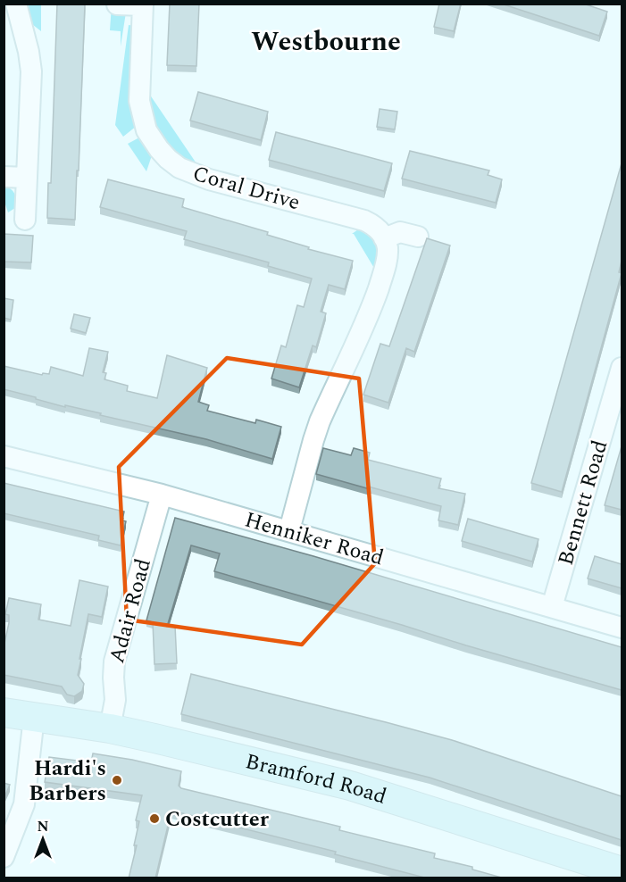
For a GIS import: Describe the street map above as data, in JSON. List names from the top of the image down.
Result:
{
  "streets": {
    "main road": ["Bramford Road"],
    "street": [
      "Coral Drive",
      "Bennett Road",
      "Henniker Road",
      "Adair Road"
    ]
  },
  "crossings": [
    ["Bennett Road", "Henniker Road"],
    ["Henniker Road", "Adair Road"],
    ["Adair Road", "Bramford Road"]
  ],
  "districts": ["Westbourne"],
  "places": ["Hardi's Barbers", "Costcutter"],
  "north": "top"
}
